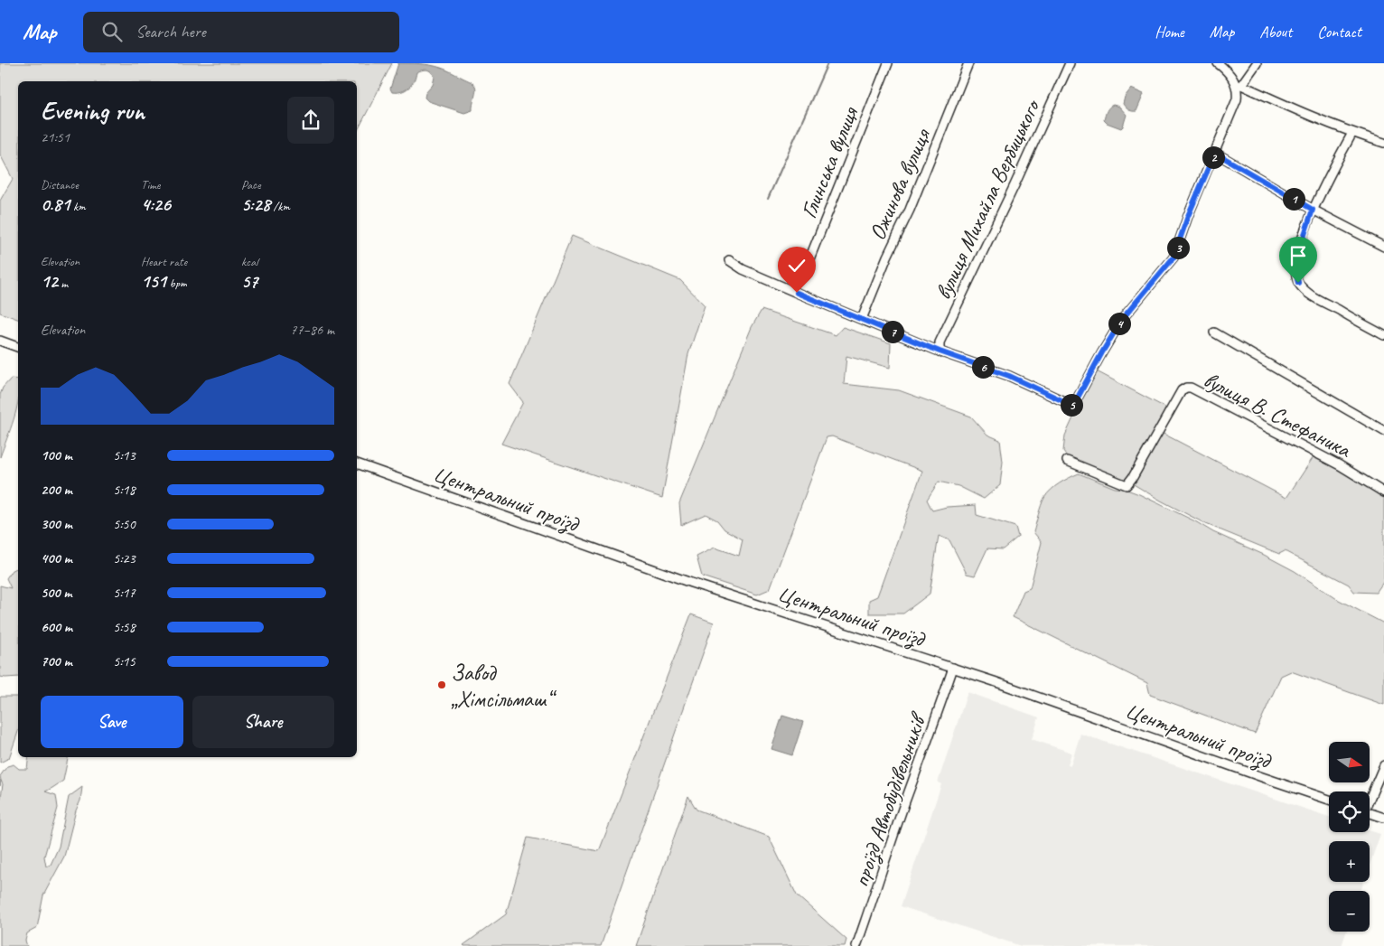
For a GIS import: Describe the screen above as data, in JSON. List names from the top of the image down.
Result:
{
  "streets": {
    "street": [
      "Глинська вулиця",
      "Ожинова вулиця",
      "вулиця Михайла Вербицького",
      "вулиця В. Стефаника",
      "Центральний проїзд",
      "проїзд Автобудівельників"
    ]
  },
  "crossings": [
    ["Центральний проїзд", "проїзд Автобудівельників"]
  ],
  "places": ["Завод „Хімсільмаш“"],
  "north": "right",
  "page": {
    "header": "Map",
    "search": "Search here",
    "nav": [
      "Home",
      "Map",
      "About",
      "Contact"
    ],
    "heading": ["Evening run", "21:51"],
    "pins": [
      "2",
      "1",
      "3",
      "4",
      "7",
      "6",
      "5"
    ],
    "stats": [
      ["Distance", "0.81 km"],
      ["Time", "4:26"],
      ["Pace", "5:28 /km"],
      ["Elevation", "12 m"],
      ["Heart rate", "151 bpm"],
      ["kcal", "57"]
    ],
    "chart": ["Elevation", "77–86 m"],
    "list": [
      {
        "name": "100 m",
        "note": "5:13"
      },
      {
        "name": "200 m",
        "note": "5:18"
      },
      {
        "name": "300 m",
        "note": "5:50"
      },
      {
        "name": "400 m",
        "note": "5:23"
      },
      {
        "name": "500 m",
        "note": "5:17"
      },
      {
        "name": "600 m",
        "note": "5:58"
      },
      {
        "name": "700 m",
        "note": "5:15"
      }
    ],
    "buttons": ["Save", "Share"],
    "map_buttons": ["+", "−"]
  }
}
